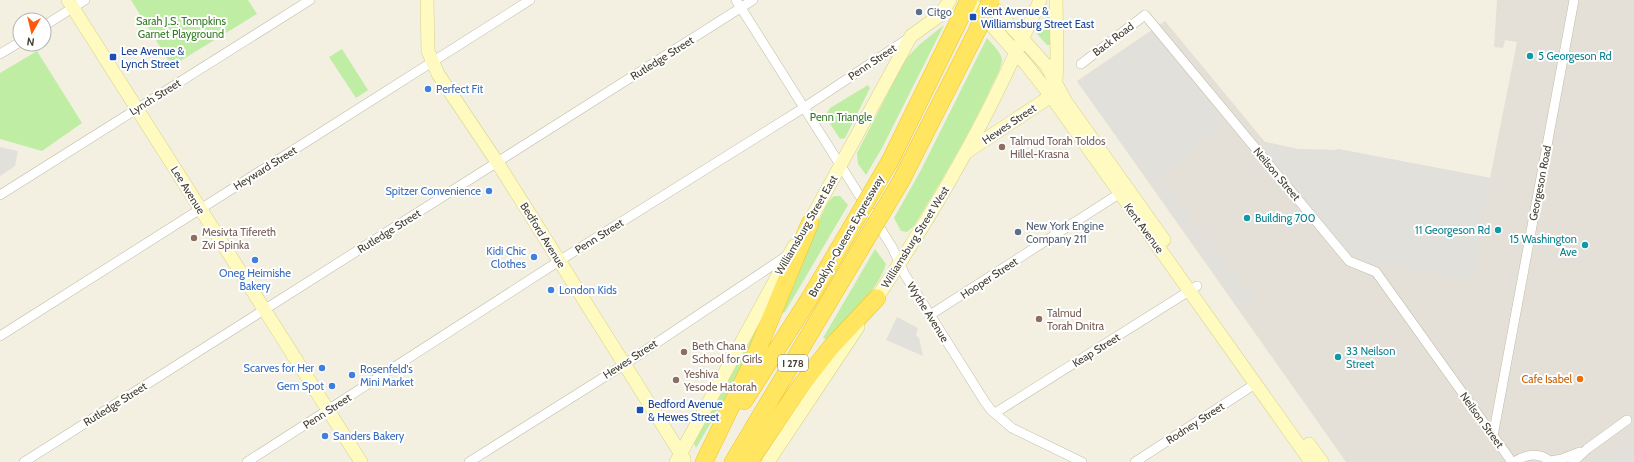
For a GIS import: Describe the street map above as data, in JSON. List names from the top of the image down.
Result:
{
  "streets": {
    "highway": ["Brooklyn-Queens Expressway", "I 278"],
    "main road": [
      "Hewes Street",
      "Lee Avenue",
      "Williamsburg Street East",
      "Kent Avenue",
      "Bedford Avenue",
      "Williamsburg Street West"
    ],
    "street": [
      "Back Road",
      "Rutledge Street",
      "Penn Street",
      "Lynch Street",
      "Heyward Street",
      "Neilson Street",
      "Georgeson Road",
      "Hooper Street",
      "Wythe Avenue",
      "Keap Street",
      "Rodney Street"
    ]
  },
  "crossings": [
    ["Back Road", "Neilson Street"],
    ["Rutledge Street", "Lee Avenue"],
    ["Rutledge Street", "Bedford Avenue"],
    ["Rutledge Street", "Wythe Avenue"],
    ["Penn Street", "Lee Avenue"],
    ["Penn Street", "Williamsburg Street East"],
    ["Penn Street", "Bedford Avenue"],
    ["Penn Street", "Wythe Avenue"],
    ["Lynch Street", "Lee Avenue"],
    ["Hewes Street", "Williamsburg Street East"],
    ["Hewes Street", "Kent Avenue"],
    ["Hewes Street", "Bedford Avenue"],
    ["Hewes Street", "Williamsburg Street West"],
    ["Heyward Street", "Lee Avenue"],
    ["Heyward Street", "Bedford Avenue"],
    ["Neilson Street", "Georgeson Road"],
    ["Williamsburg Street East", "Bedford Avenue"],
    ["Williamsburg Street East", "Wythe Avenue"],
    ["Kent Avenue", "Brooklyn-Queens Expressway"],
    ["Kent Avenue", "Williamsburg Street West"],
    ["Kent Avenue", "Hooper Street"],
    ["Kent Avenue", "Keap Street"],
    ["Kent Avenue", "Rodney Street"],
    ["Williamsburg Street West", "Wythe Avenue"],
    ["Hooper Street", "Wythe Avenue"],
    ["Wythe Avenue", "Keap Street"]
  ],
  "parks": ["Sarah J.S. Tompkins Garnet Playground", "Penn Triangle"],
  "places": {
    "other": [
      "Citgo",
      "5 Georgeson Rd",
      "Perfect Fit",
      "Talmud Torah Toldos Hillel-Krasna",
      "Spitzer Convenience",
      "Building 700",
      "11 Georgeson Rd",
      "New York Engine Company 211",
      "Mesivta Tifereth Zvi Spinka",
      "15 Washington Ave",
      "Kidi Chic Clothes",
      "Oneg Heimishe Bakery",
      "London Kids",
      "Talmud Torah Dnitra",
      "Beth Chana School for Girls",
      "33 Neilson Street",
      "Scarves for Her",
      "Rosenfeld's Mini Market",
      "Cafe Isabel",
      "Yeshiva Yesode Hatorah",
      "Gem Spot",
      "Sanders Bakery"
    ],
    "transit": ["Kent Avenue & Williamsburg Street East", "Lee Avenue & Lynch Street", "Bedford Avenue & Hewes Street"]
  },
  "north": "bottom"
}
